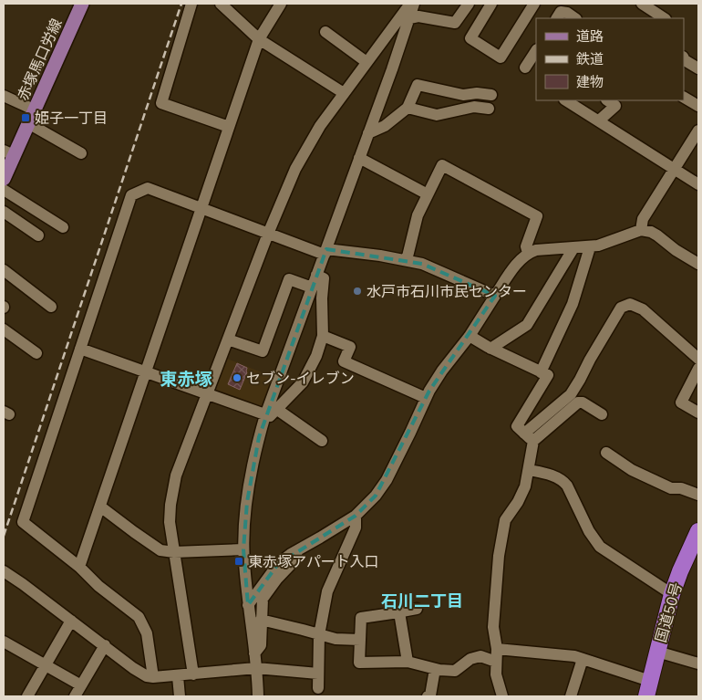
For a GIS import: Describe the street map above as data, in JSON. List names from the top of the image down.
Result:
{
  "streets": {
    "highway": ["国道50号"],
    "main road": ["赤塚馬口労線"]
  },
  "districts": ["東赤塚", "石川二丁目"],
  "places": {
    "transit": ["姫子一丁目", "東赤塚アパート入口"],
    "other": ["水戸市石川市民センター", "セブン-イレブン"]
  },
  "legend": ["道路", "鉄道", "建物"]
}
